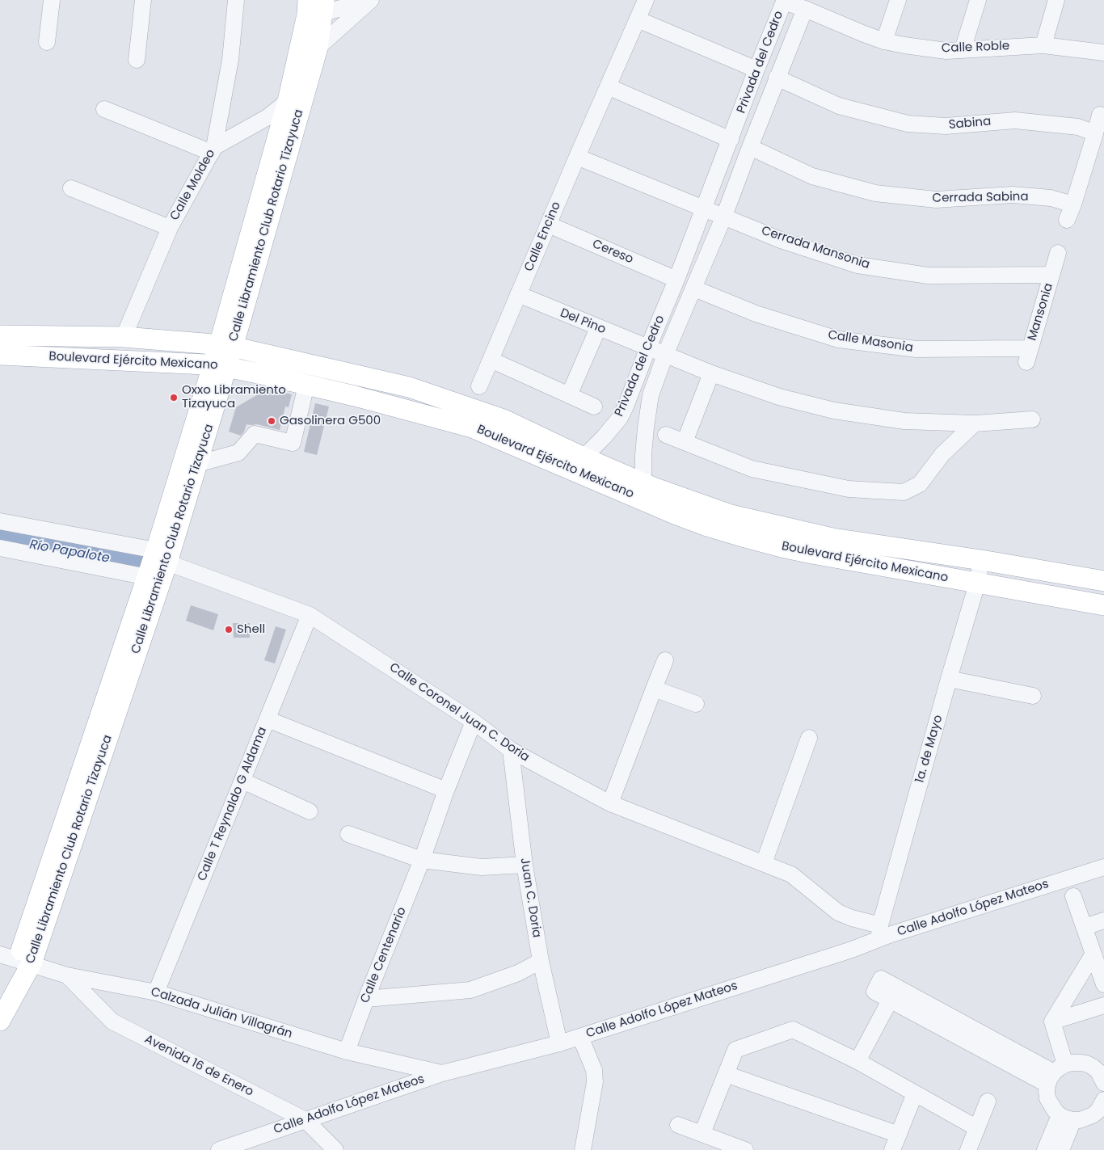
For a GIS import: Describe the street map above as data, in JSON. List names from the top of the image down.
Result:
{
  "streets": {
    "main road": ["Calle Libramiento Club Rotario Tizayuca", "Boulevard Ejército Mexicano"],
    "street": [
      "Calle Roble",
      "Privada del Cedro",
      "Sabina",
      "Calle Moldeo",
      "Cerrada Sabina",
      "Calle Encino",
      "Cerrada Mansonia",
      "Cereso",
      "Mansonia",
      "Del Pino",
      "Calle Masonia",
      "Calle Coronel Juan C. Doria",
      "1a. de Mayo",
      "Calle T Reynaldo G Aldama",
      "Juan C. Doria",
      "Calle Adolfo López Mateos",
      "Calle Centenario",
      "Calzada Julián Villagrán",
      "Avenida 16 de Enero"
    ]
  },
  "crossings": [
    ["Calle Roble", "Privada del Cedro"],
    ["Privada del Cedro", "Sabina"],
    ["Privada del Cedro", "Cerrada Sabina"],
    ["Privada del Cedro", "Cerrada Mansonia"],
    ["Privada del Cedro", "Cereso"],
    ["Privada del Cedro", "Del Pino"],
    ["Privada del Cedro", "Calle Masonia"],
    ["Privada del Cedro", "Boulevard Ejército Mexicano"],
    ["Calle Moldeo", "Boulevard Ejército Mexicano"],
    ["Calle Libramiento Club Rotario Tizayuca", "Boulevard Ejército Mexicano"],
    ["Calle Libramiento Club Rotario Tizayuca", "Calle Coronel Juan C. Doria"],
    ["Calle Libramiento Club Rotario Tizayuca", "Calzada Julián Villagrán"],
    ["Calle Encino", "Cereso"],
    ["Calle Encino", "Del Pino"],
    ["Cerrada Mansonia", "Mansonia"],
    ["Mansonia", "Calle Masonia"],
    ["Boulevard Ejército Mexicano", "1a. de Mayo"],
    ["Calle Coronel Juan C. Doria", "1a. de Mayo"],
    ["Calle Coronel Juan C. Doria", "Calle T Reynaldo G Aldama"],
    ["Calle Coronel Juan C. Doria", "Juan C. Doria"],
    ["Calle Coronel Juan C. Doria", "Calle Adolfo López Mateos"],
    ["Calle Coronel Juan C. Doria", "Calle Centenario"],
    ["1a. de Mayo", "Calle Adolfo López Mateos"],
    ["Calle T Reynaldo G Aldama", "Calzada Julián Villagrán"],
    ["Juan C. Doria", "Calle Adolfo López Mateos"],
    ["Calle Adolfo López Mateos", "Calzada Julián Villagrán"],
    ["Calle Adolfo López Mateos", "Avenida 16 de Enero"],
    ["Calle Centenario", "Calzada Julián Villagrán"],
    ["Calzada Julián Villagrán", "Avenida 16 de Enero"]
  ],
  "water": ["Río Papalote"],
  "places": ["Oxxo Libramiento Tizayuca", "Gasolinera G500", "Shell"]
}
